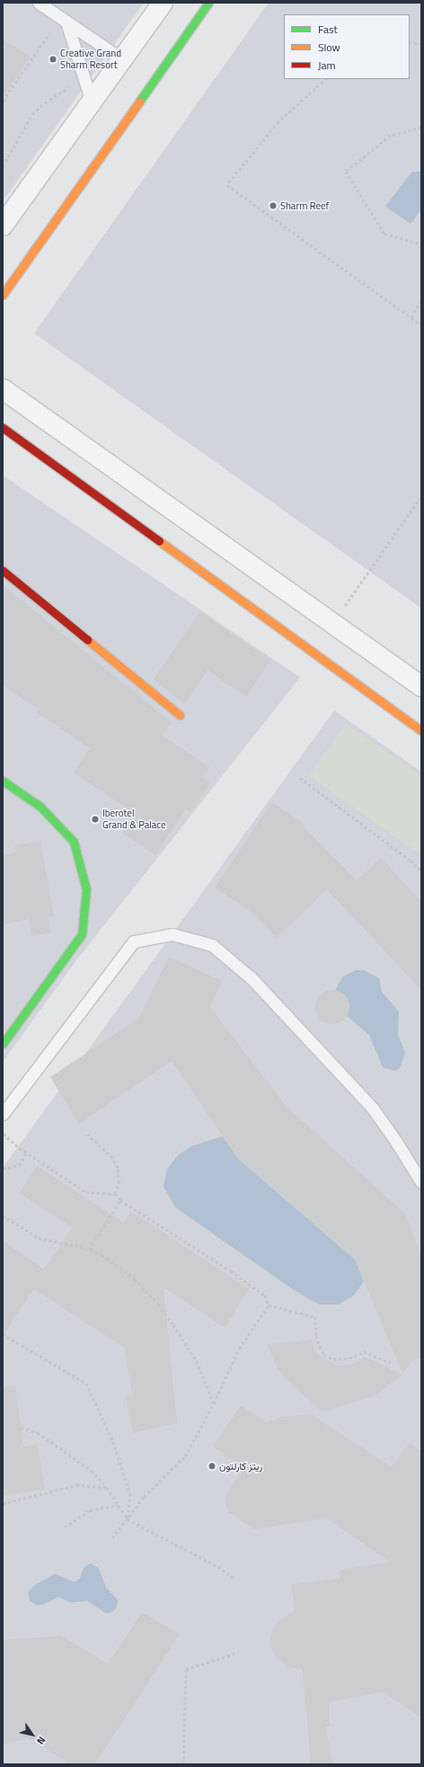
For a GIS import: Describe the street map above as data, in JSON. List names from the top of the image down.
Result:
{
  "places": [
    "Creative Grand Sharm Resort",
    "Sharm Reef",
    "Iberotel Grand & Palace",
    "ريتز كارلتون"
  ],
  "legend": ["Fast", "Slow", "Jam"],
  "north": "bottom right"
}
